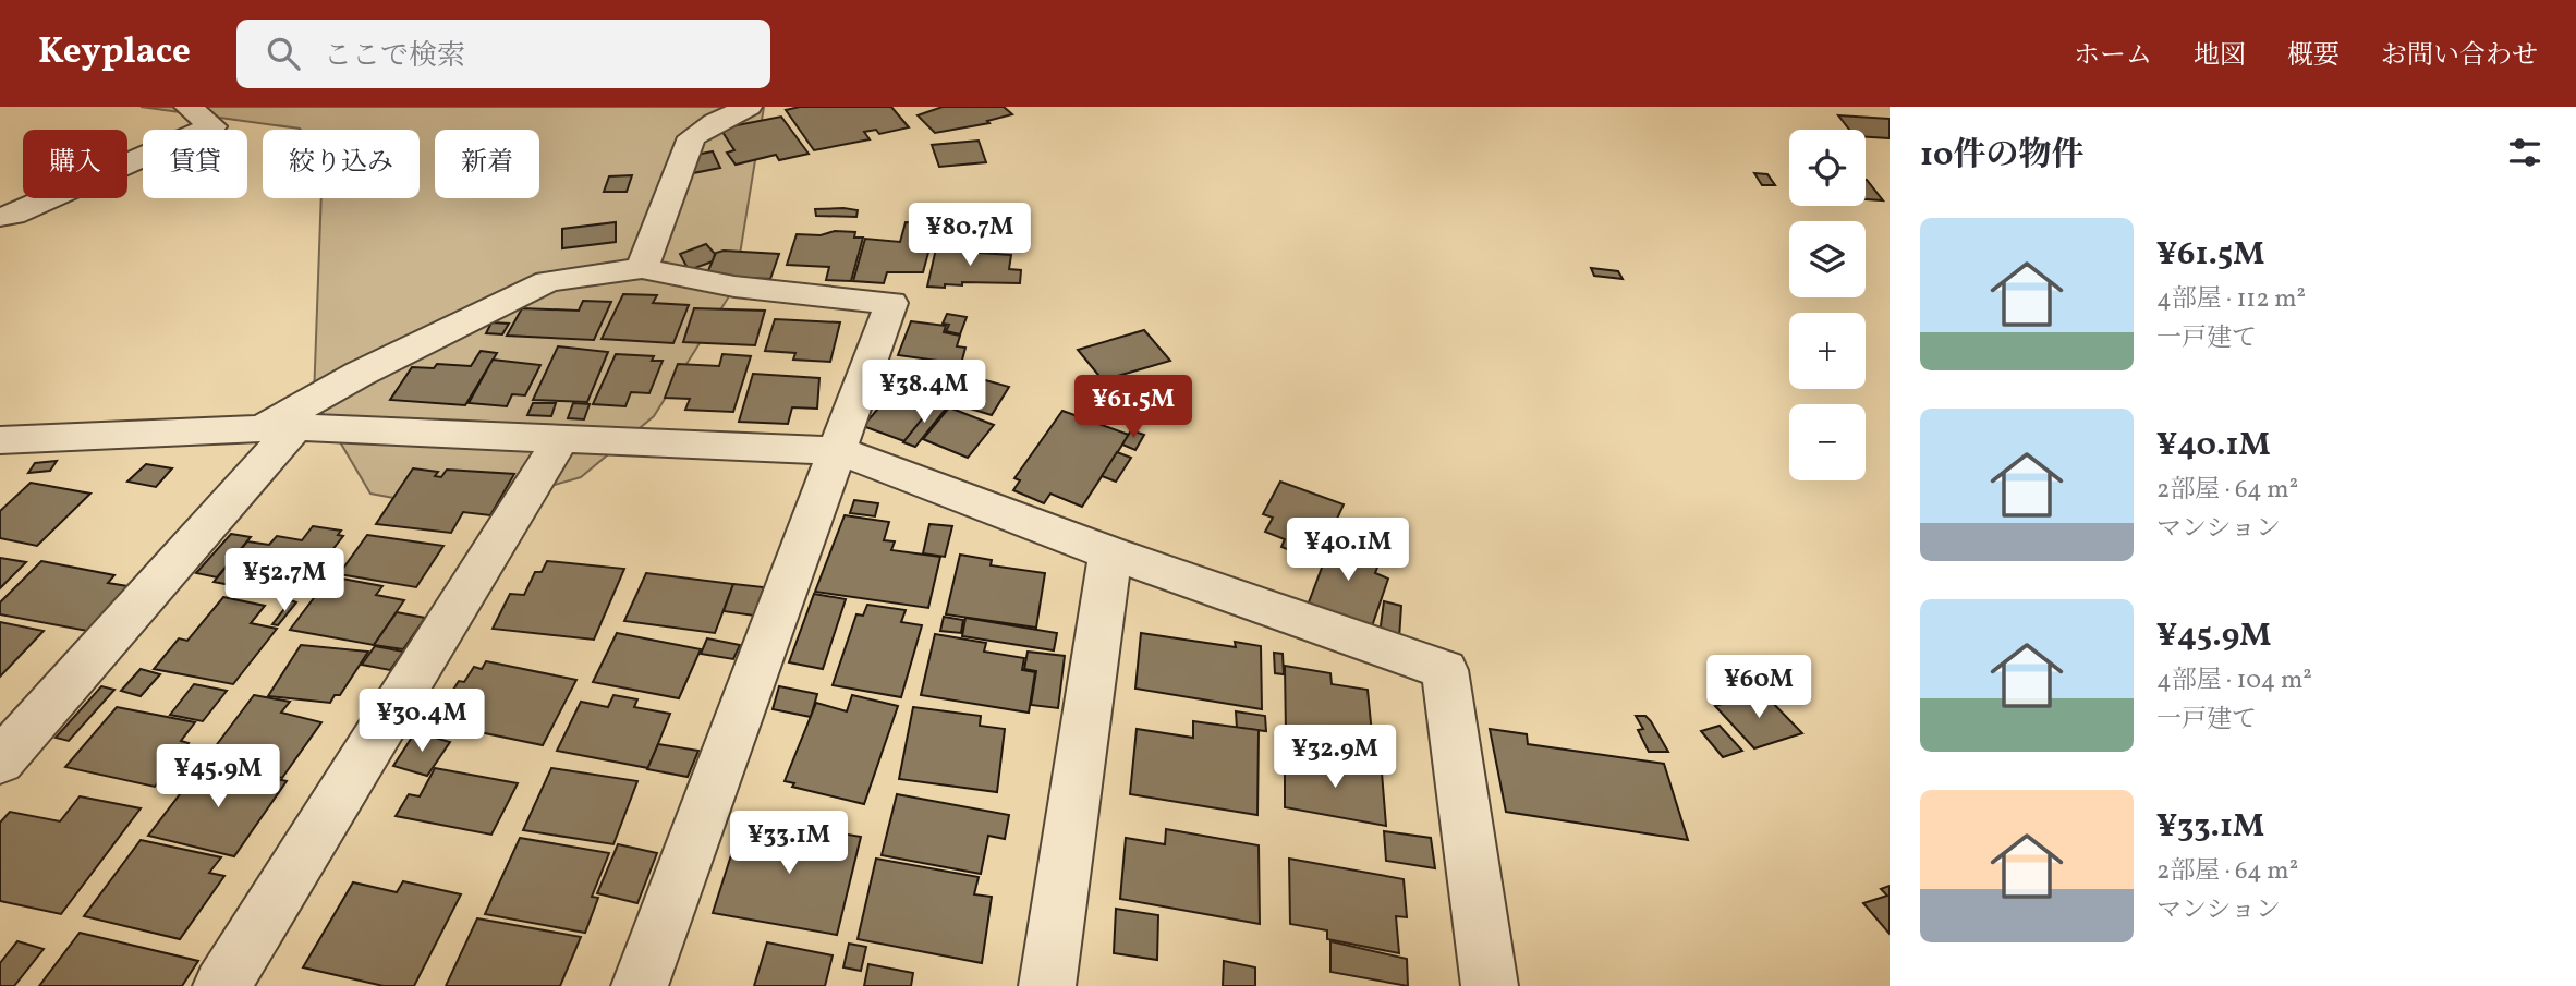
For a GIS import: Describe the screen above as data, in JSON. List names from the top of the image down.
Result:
{
  "page": {
    "header": "Keyplace",
    "search": "ここで検索",
    "nav": [
      "ホーム",
      "地図",
      "概要",
      "お問い合わせ"
    ],
    "heading": "10件の物件",
    "map_buttons": ["+", "−"],
    "chip": [
      "購入",
      "賃貸",
      "絞り込み",
      "新着"
    ],
    "list": [
      {
        "name": "¥61.5M",
        "note": "4部屋 · 112 m² · 一戸建て"
      },
      {
        "name": "¥40.1M",
        "note": "2部屋 · 64 m² · マンション"
      },
      {
        "name": "¥45.9M",
        "note": "4部屋 · 104 m² · 一戸建て"
      },
      {
        "name": "¥33.1M",
        "note": "2部屋 · 64 m² · マンション"
      }
    ],
    "price": [
      "¥80.7M",
      "¥38.4M",
      "¥61.5M",
      "¥40.1M",
      "¥52.7M",
      "¥60M",
      "¥30.4M",
      "¥32.9M",
      "¥45.9M",
      "¥33.1M"
    ]
  }
}
